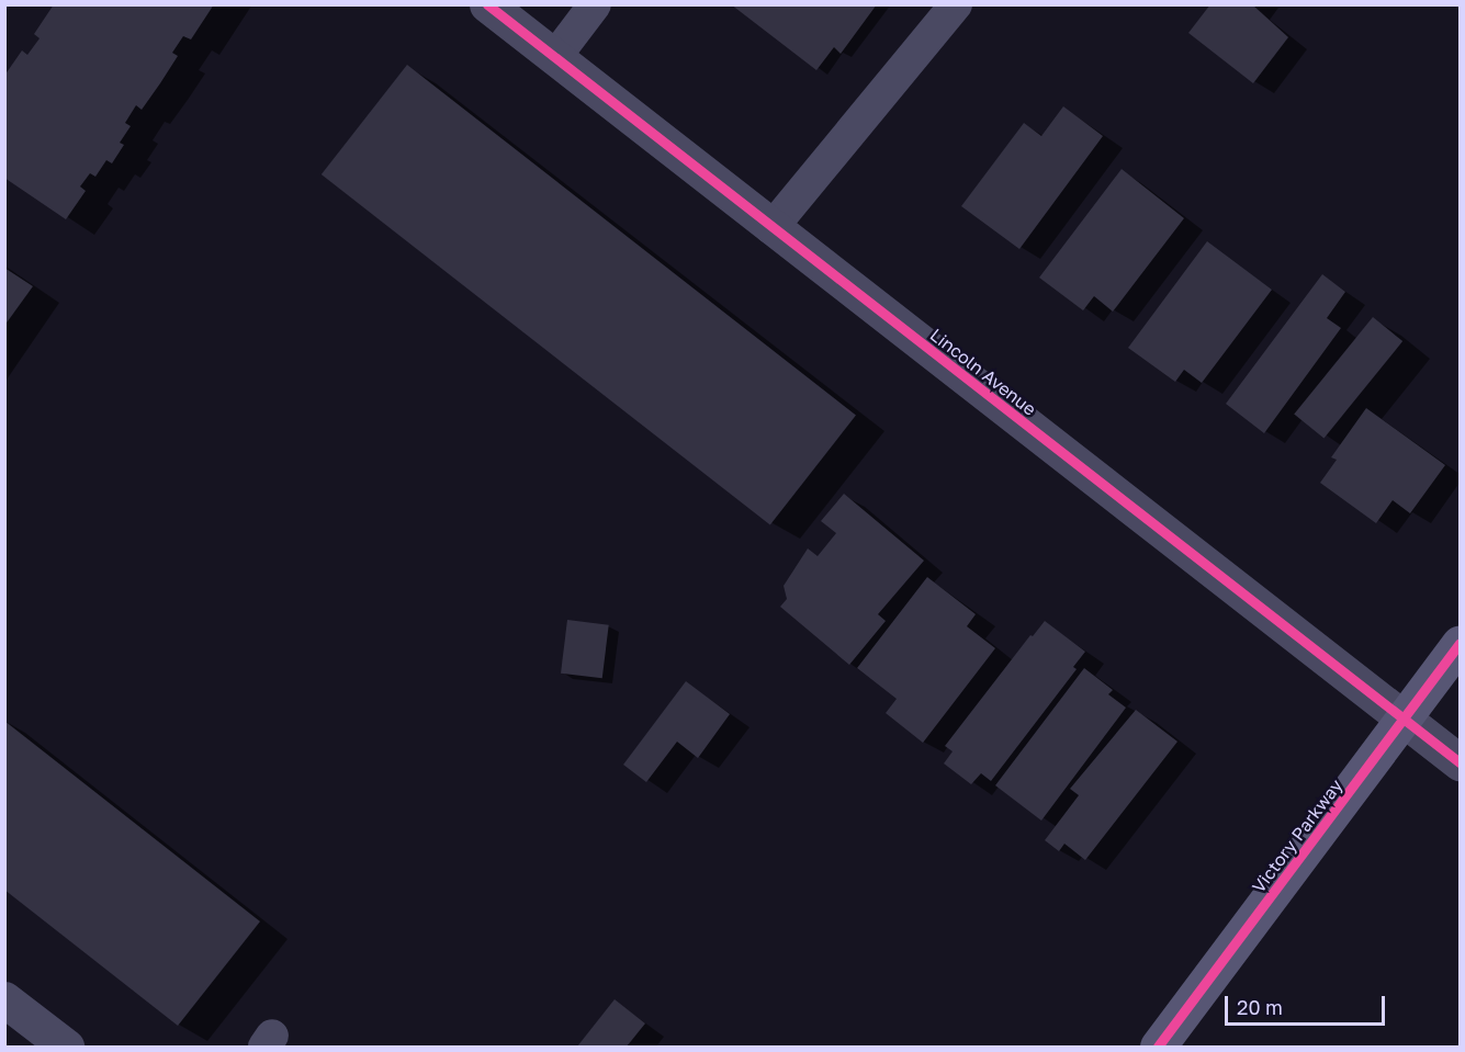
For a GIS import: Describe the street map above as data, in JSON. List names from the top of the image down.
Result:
{
  "streets": {
    "street": ["Lincoln Avenue", "Victory Parkway"]
  },
  "crossings": [
    ["Lincoln Avenue", "Victory Parkway"]
  ],
  "scale_bar": "20 m"
}
